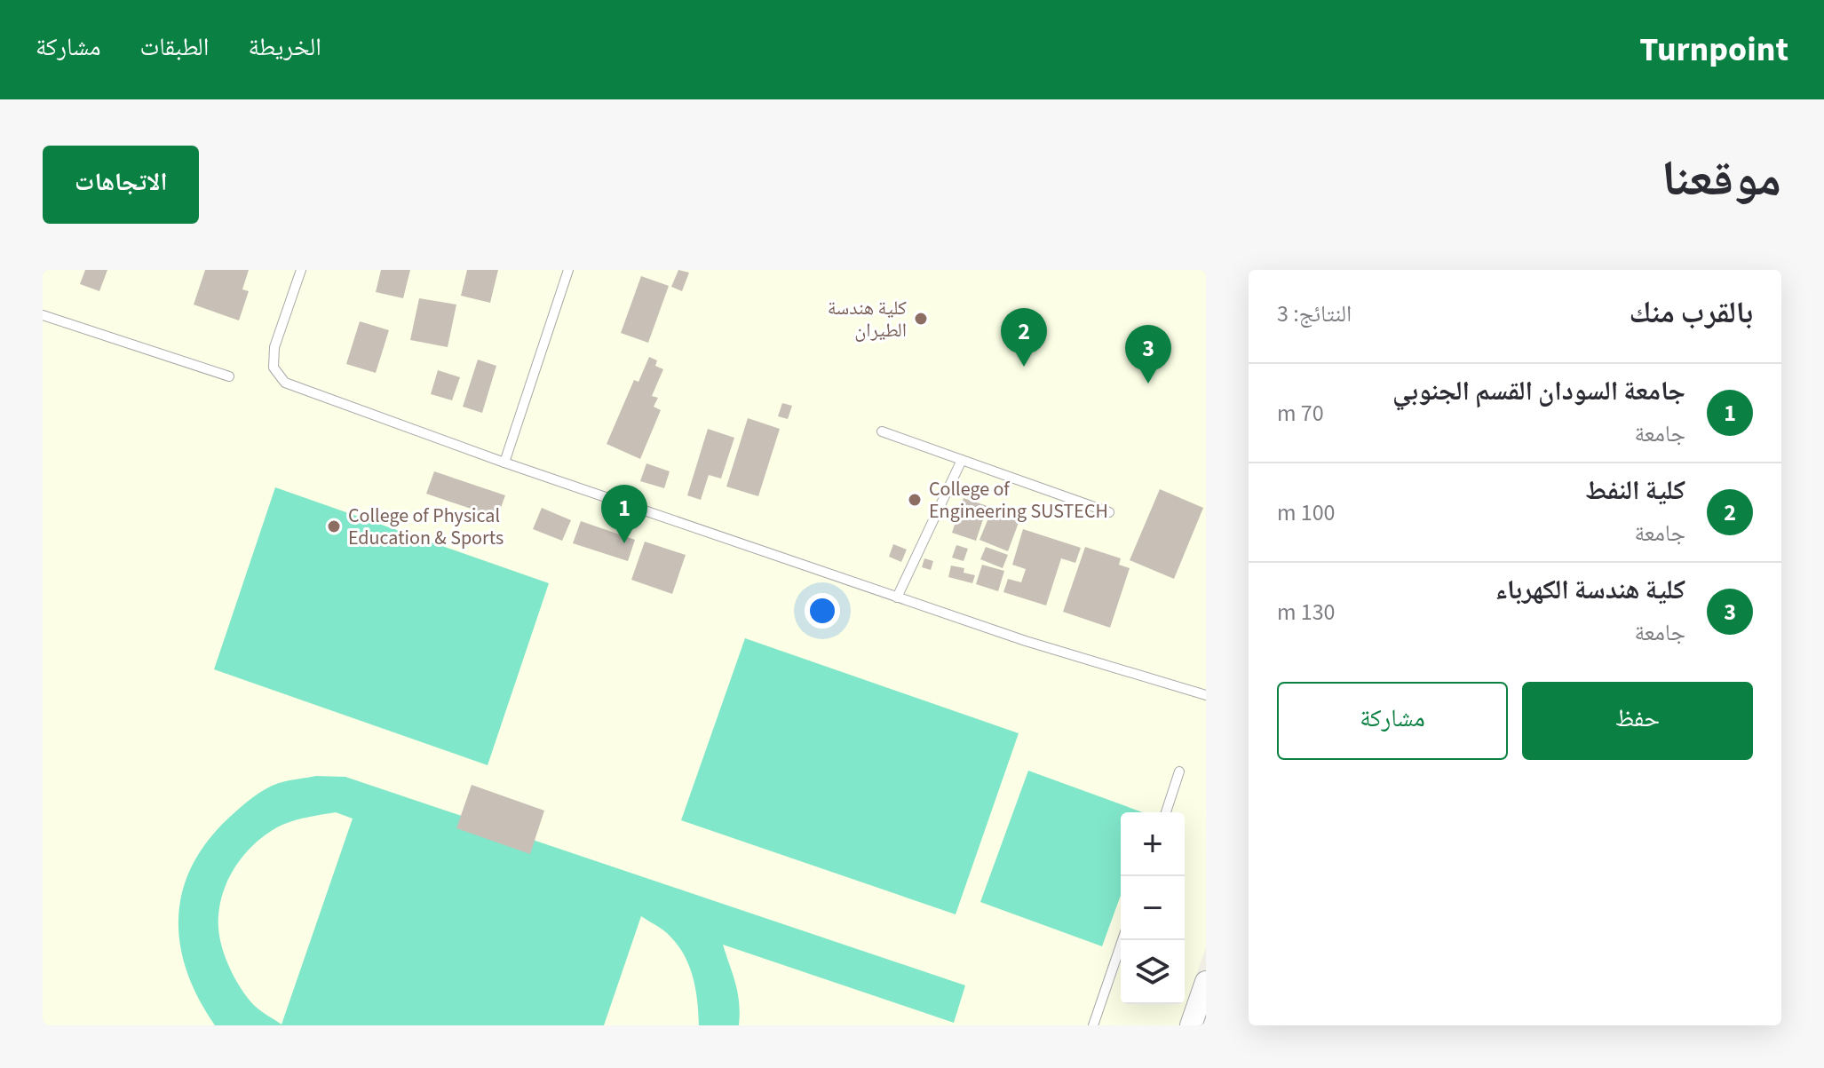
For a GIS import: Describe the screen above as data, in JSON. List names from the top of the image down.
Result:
{
  "places": ["كلية هندسة الطيران", "College of Engineering SUSTECH", "College of Physical Education & Sports"],
  "page": {
    "header": "Turnpoint",
    "nav": ["الخريطة", "الطبقات", "مشاركة"],
    "title": "موقعنا",
    "buttons": [
      "الاتجاهات",
      ["حفظ", "مشاركة"]
    ],
    "heading": ["بالقرب منك", "النتائج: 3"],
    "pins": ["2", "3", "1"],
    "list": [
      {
        "mark": "1",
        "name": "جامعة السودان القسم الجنوبي",
        "note": "جامعة",
        "value": "70 m"
      },
      {
        "mark": "2",
        "name": "كلية النفط",
        "note": "جامعة",
        "value": "100 m"
      },
      {
        "mark": "3",
        "name": "كلية هندسة الكهرباء",
        "note": "جامعة",
        "value": "130 m"
      }
    ],
    "map_buttons": ["+", "−"]
  }
}
